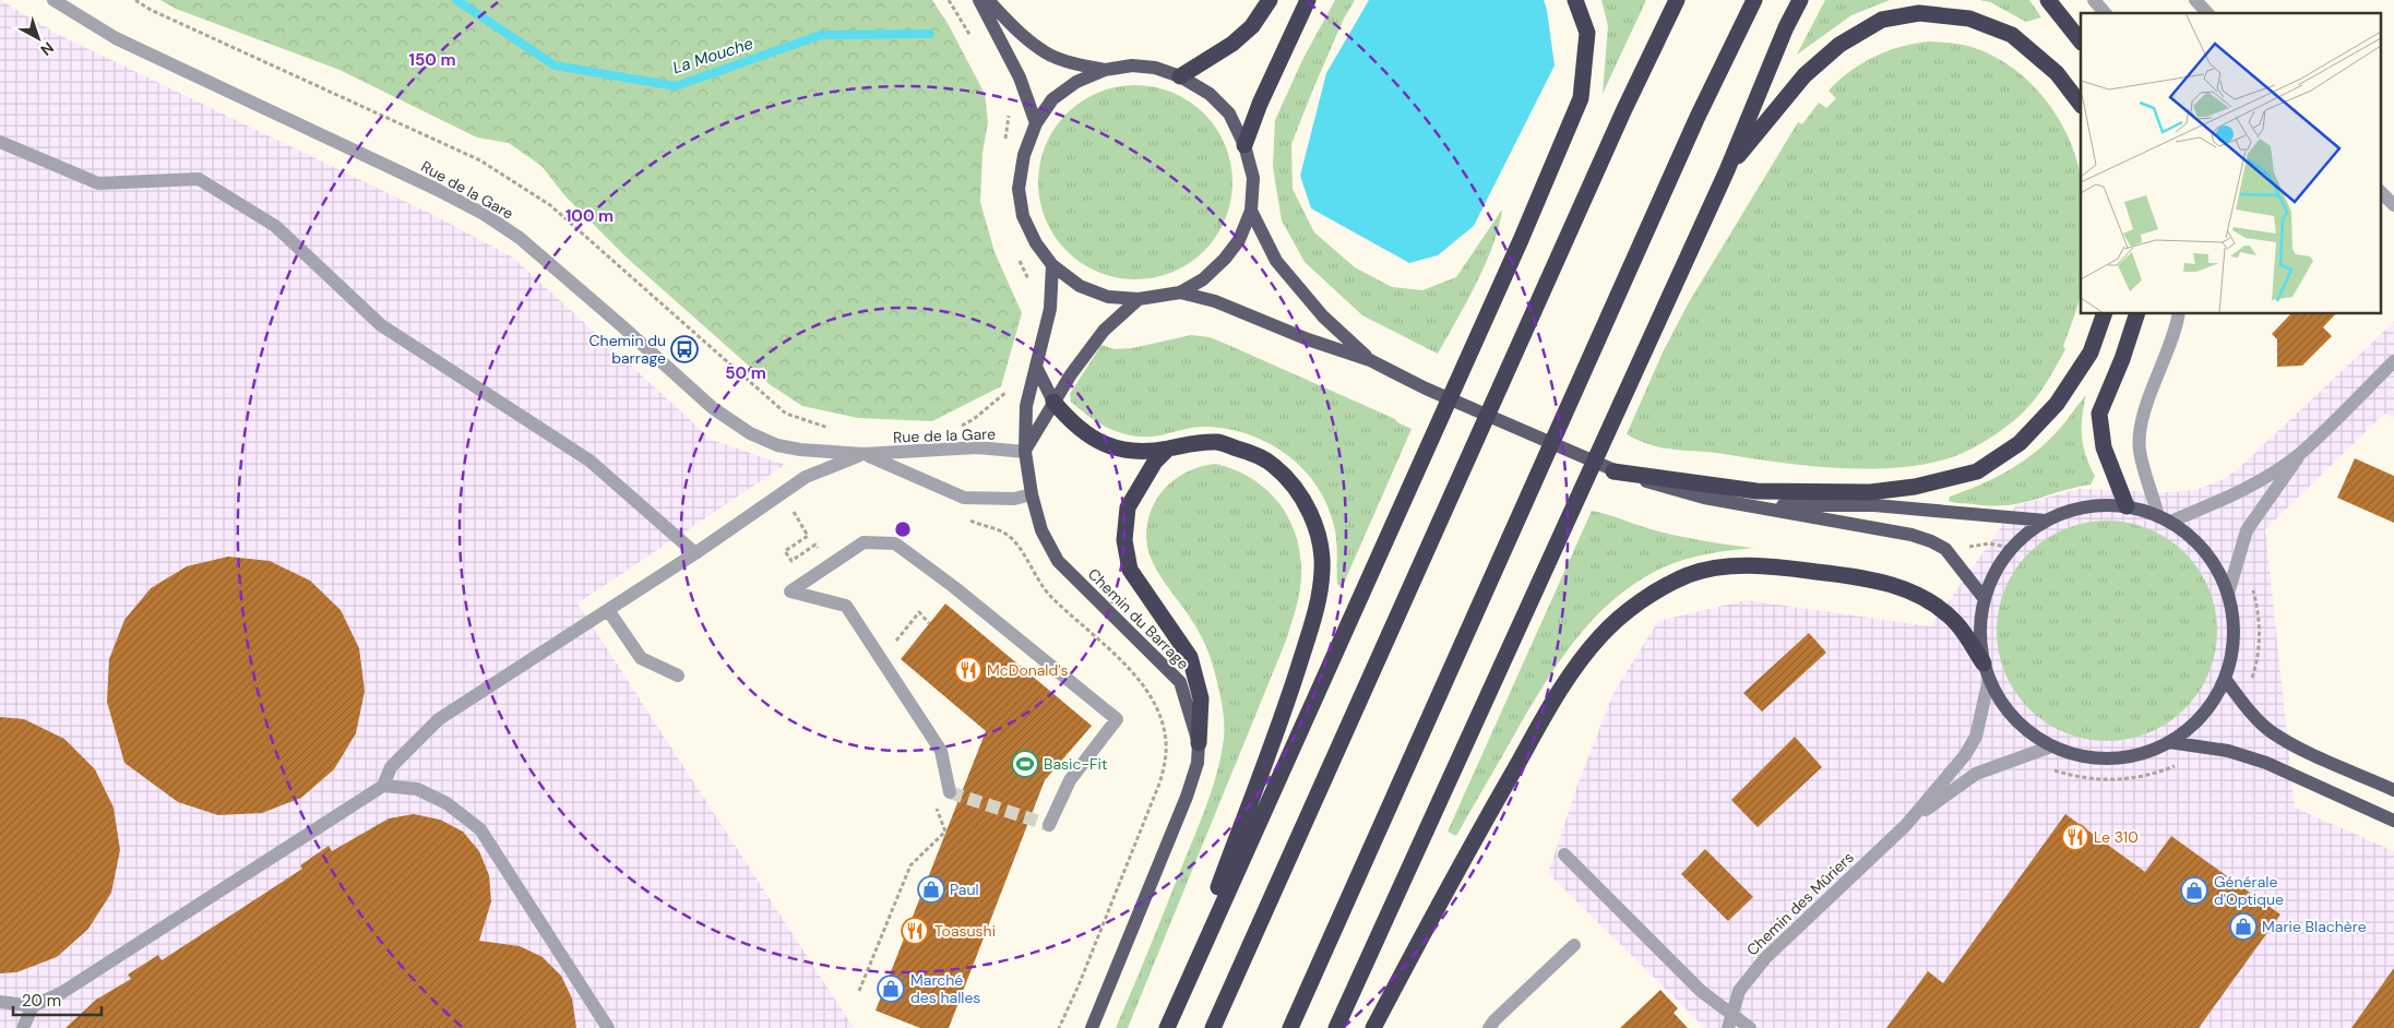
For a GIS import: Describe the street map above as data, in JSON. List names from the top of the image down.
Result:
{
  "streets": {
    "main road": ["Chemin du Barrage"],
    "street": ["Rue de la Gare", "Chemin des Mûriers"]
  },
  "crossings": [
    ["Rue de la Gare", "Chemin du Barrage"]
  ],
  "water": ["La Mouche"],
  "places": {
    "bus stop": ["Chemin du barrage"],
    "restaurant": ["McDonald's", "Le 310", "Toasushi"],
    "sports": ["Basic-Fit"],
    "shop": [
      "Paul",
      "Générale d'Optique",
      "Marie Blachère",
      "Marché des halles"
    ]
  },
  "scale_bar": "20 m",
  "north": "bottom right",
  "rings": ["150 m", "100 m", "50 m"]
}
